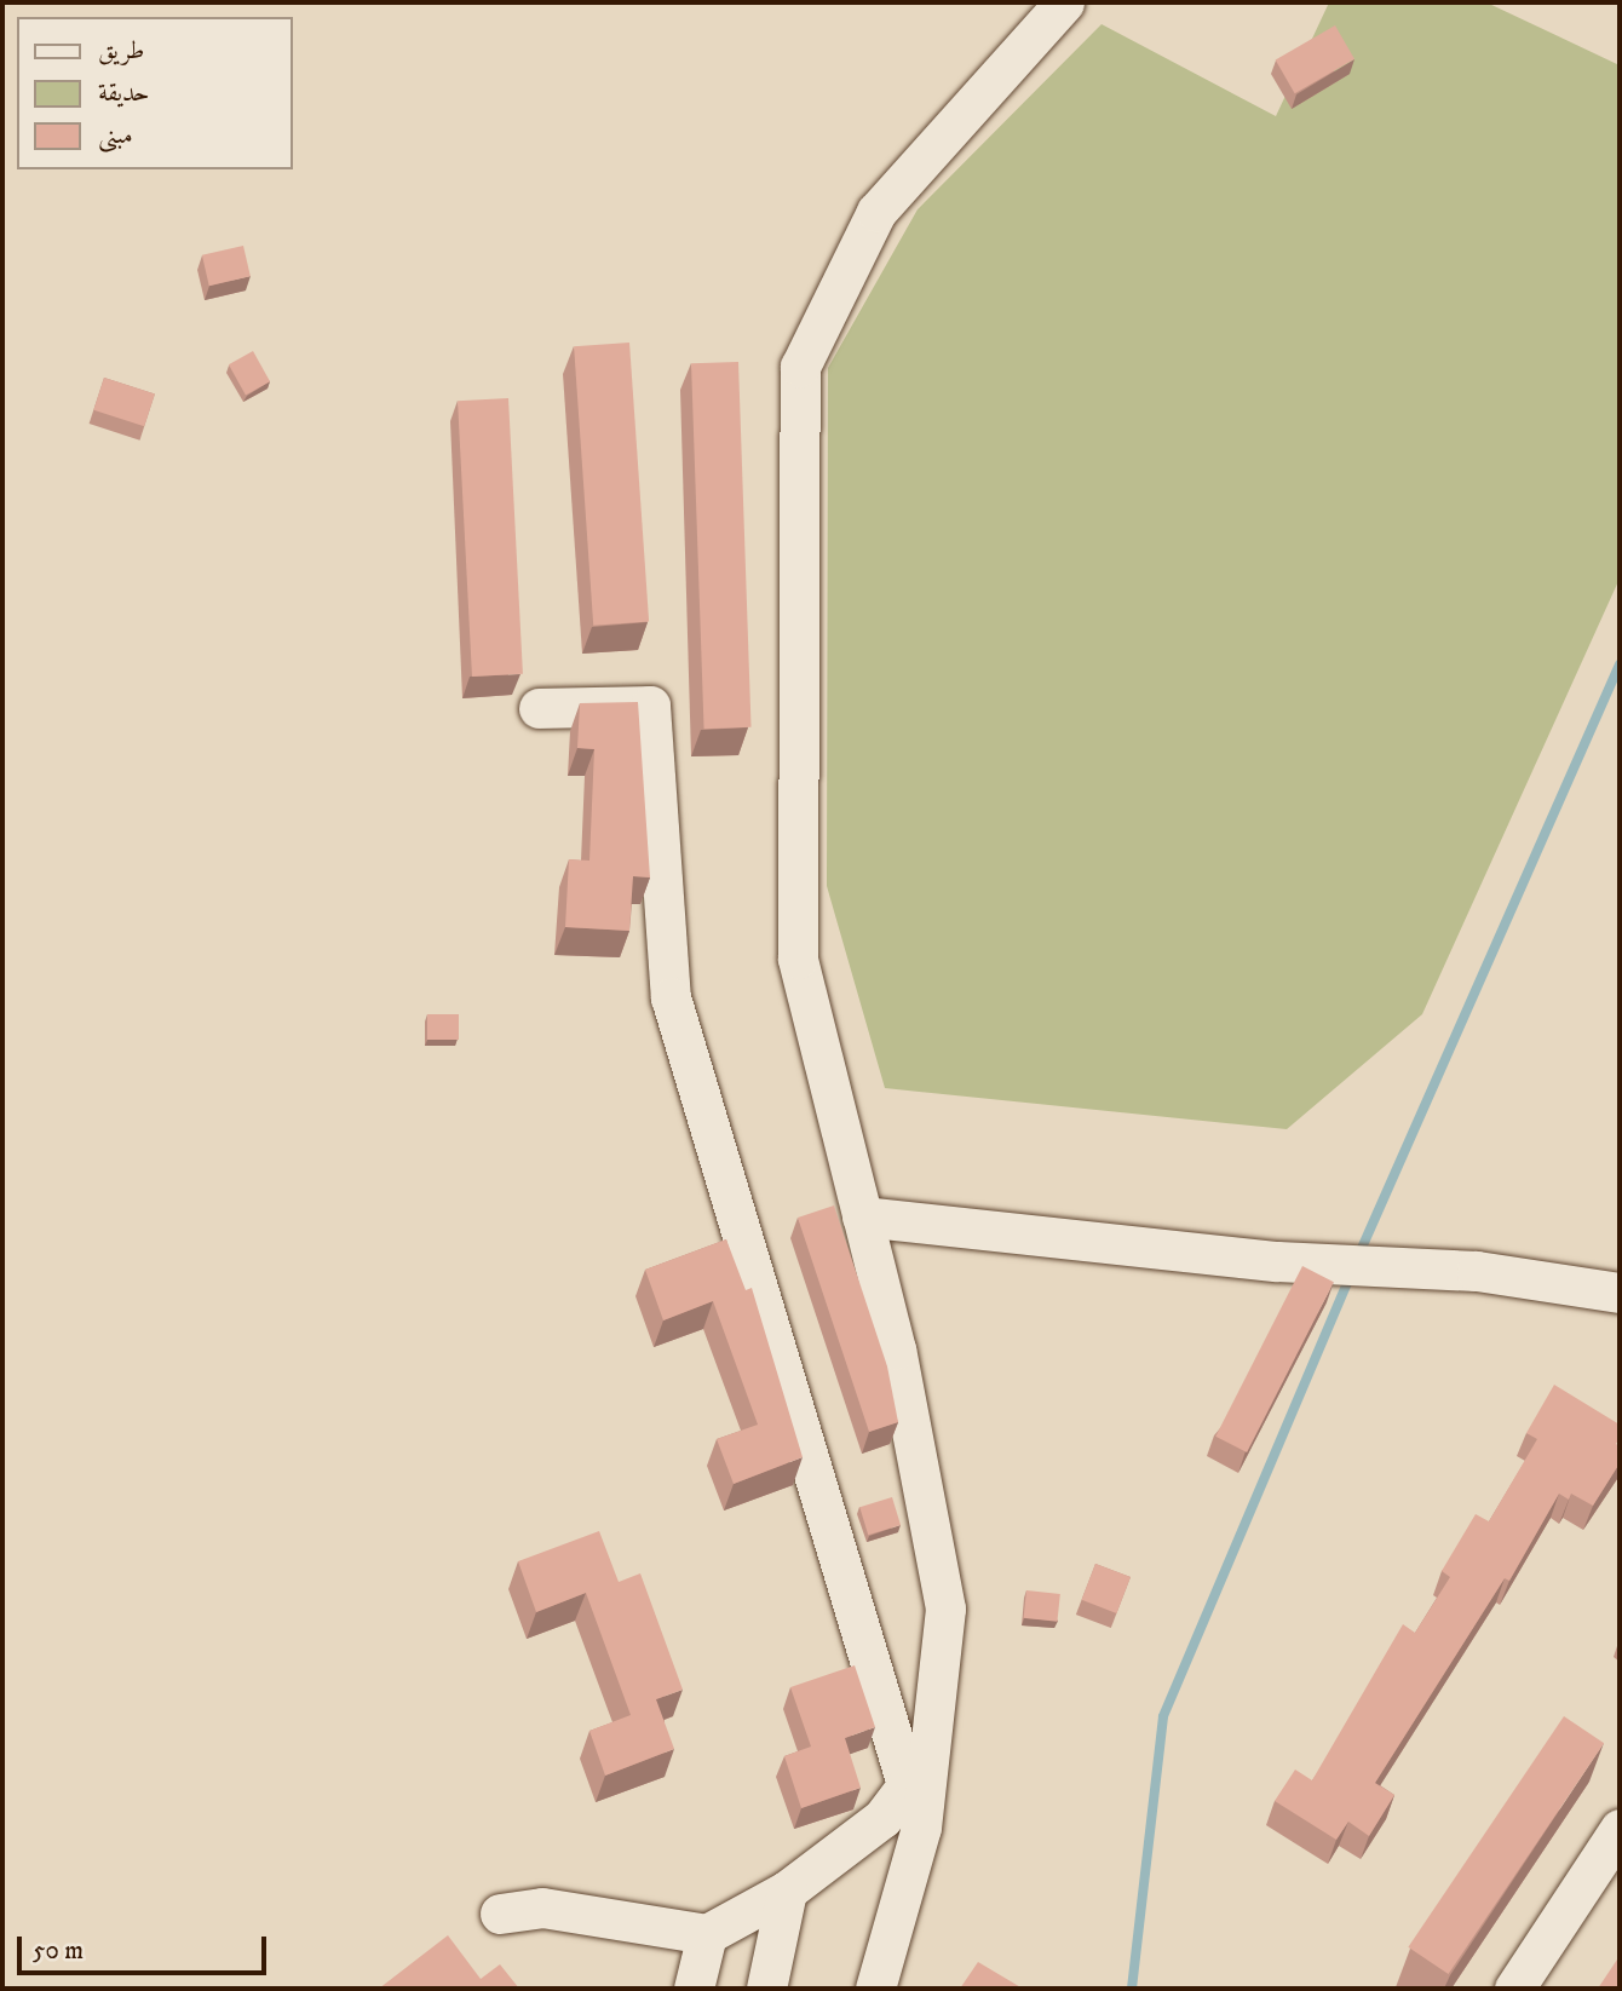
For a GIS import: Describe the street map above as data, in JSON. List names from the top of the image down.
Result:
{
  "legend": ["طريق", "حديقة", "مبنى"],
  "scale_bar": "50 m"
}
